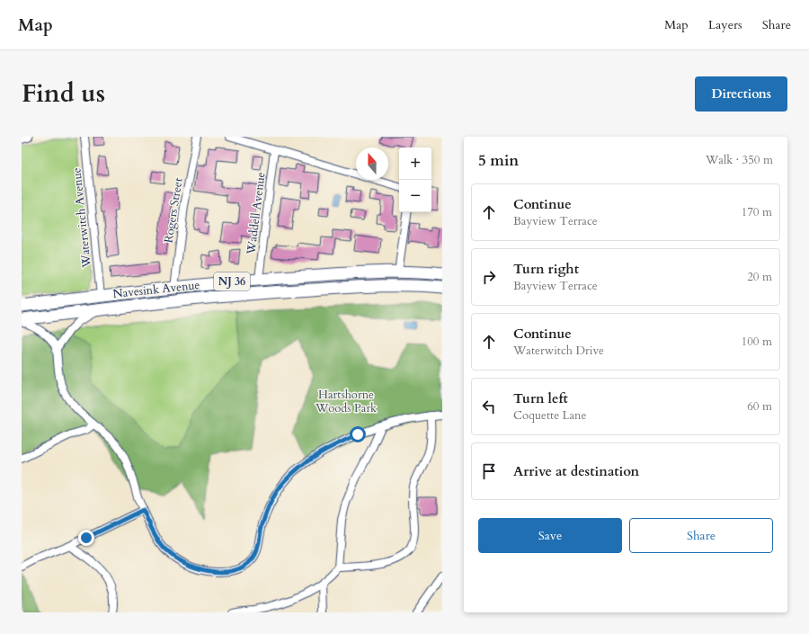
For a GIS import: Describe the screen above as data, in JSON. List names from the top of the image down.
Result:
{
  "streets": {
    "highway": ["NJ 36", "Navesink Avenue"],
    "street": ["Rogers Street", "Waddell Avenue", "Waterwitch Avenue"]
  },
  "crossings": [
    ["Rogers Street", "Navesink Avenue"],
    ["Waddell Avenue", "Navesink Avenue"],
    ["Waterwitch Avenue", "Navesink Avenue"]
  ],
  "parks": ["Hartshorne Woods Park"],
  "north": "top",
  "page": {
    "header": "Map",
    "nav": ["Map", "Layers", "Share"],
    "title": "Find us",
    "buttons": [
      "Directions",
      ["Save", "Share"]
    ],
    "heading": ["5 min", "Walk · 350 m"],
    "map_buttons": ["+", "−"],
    "list": [
      ["Continue", "Bayview Terrace", "170 m"],
      ["Turn right", "Bayview Terrace", "20 m"],
      ["Continue", "Waterwitch Drive", "100 m"],
      ["Turn left", "Coquette Lane", "60 m"],
      "Arrive at destination"
    ]
  }
}
